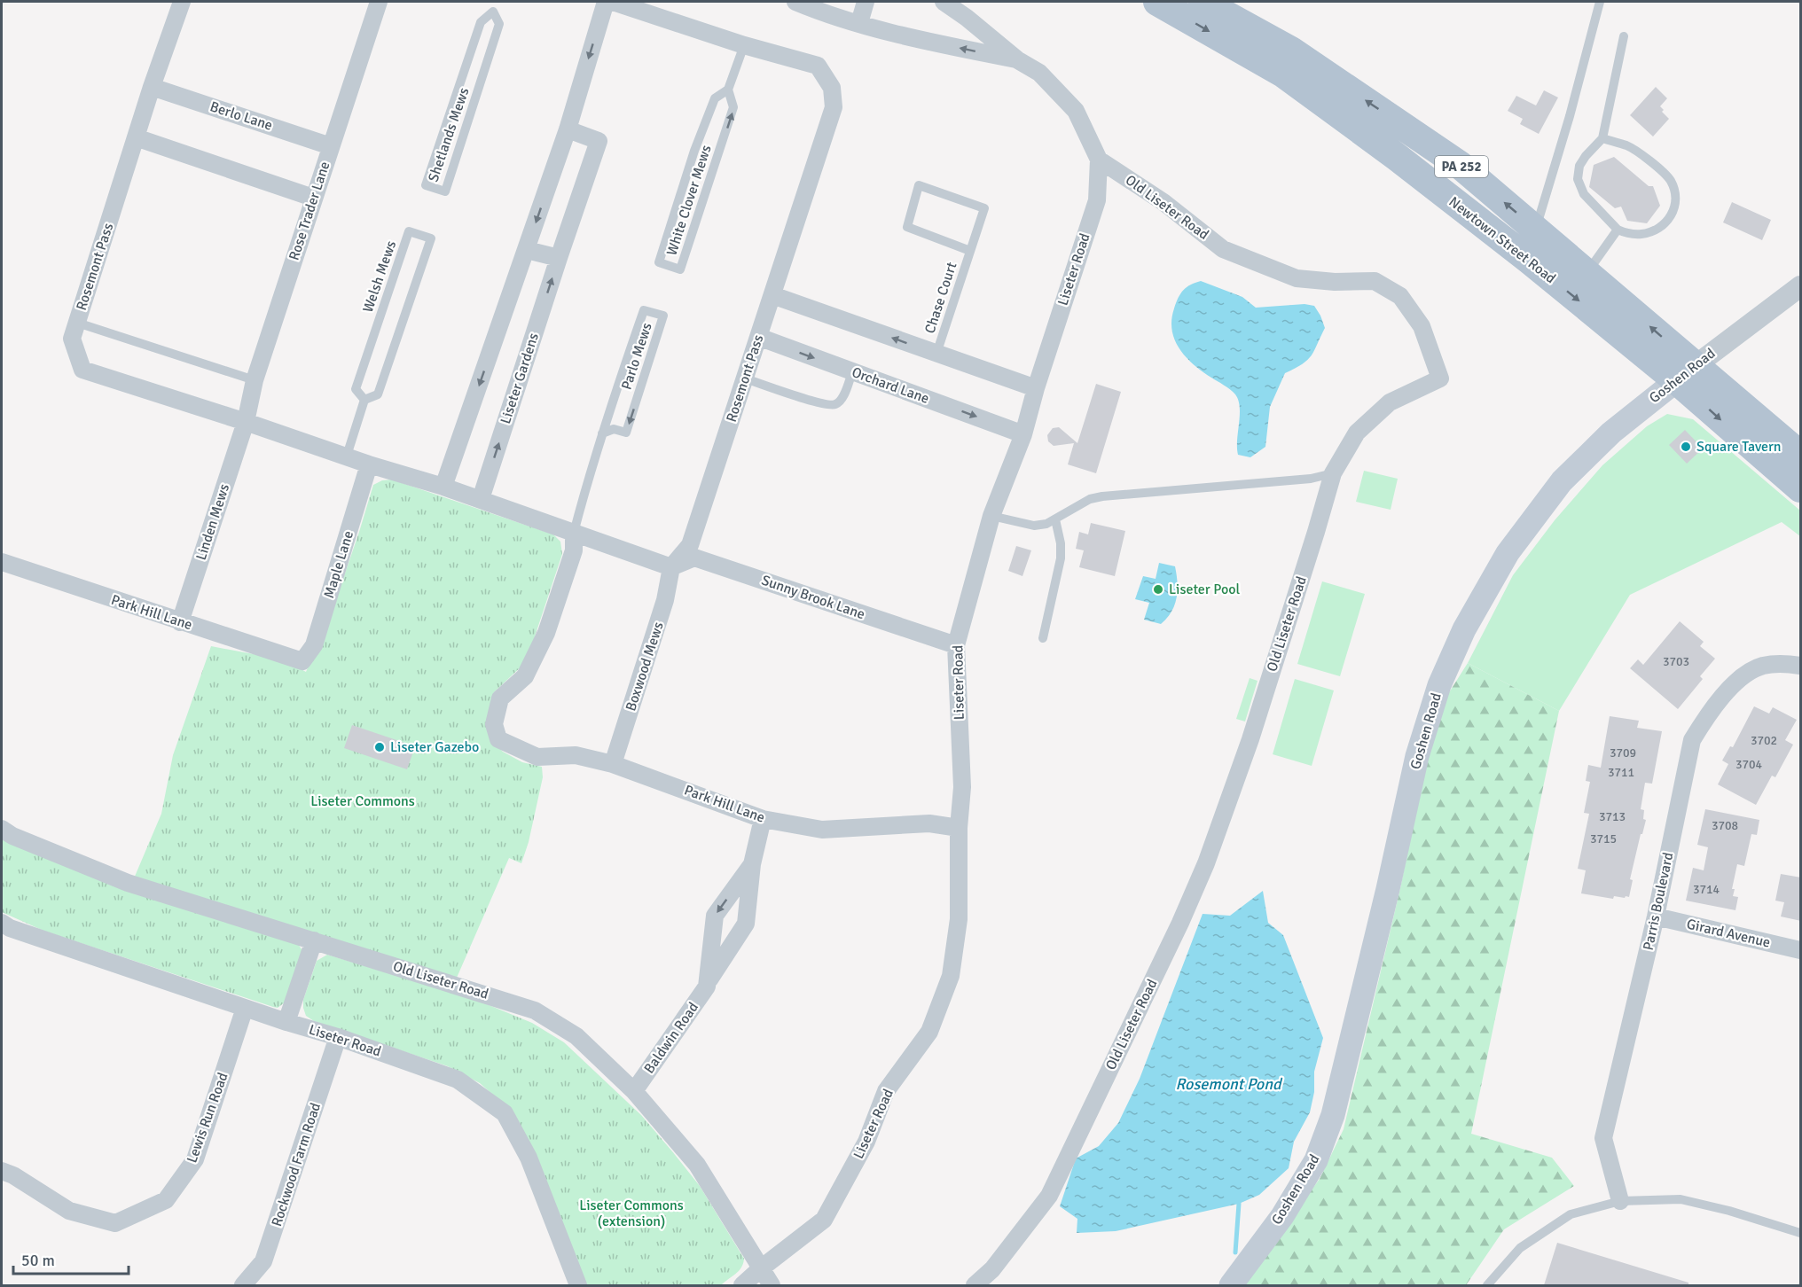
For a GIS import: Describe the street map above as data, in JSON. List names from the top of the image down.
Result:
{
  "streets": {
    "main road": ["PA 252", "Newtown Street Road", "Goshen Road"],
    "street": [
      "Berlo Lane",
      "Old Liseter Road",
      "Rose Trader Lane",
      "Rosemont Pass",
      "Liseter Road",
      "Liseter Gardens",
      "Orchard Lane",
      "Linden Mews",
      "Maple Lane",
      "Sunny Brook Lane",
      "Park Hill Lane",
      "Boxwood Mews",
      "Parris Boulevard",
      "Girard Avenue",
      "Baldwin Road",
      "Lewis Run Road",
      "Rockwood Farm Road"
    ],
    "lane": [
      "Shetlands Mews",
      "White Clover Mews",
      "Welsh Mews",
      "Chase Court",
      "Parlo Mews"
    ]
  },
  "crossings": [
    ["Berlo Lane", "Rose Trader Lane"],
    ["Berlo Lane", "Rosemont Pass"],
    ["White Clover Mews", "Rosemont Pass"],
    ["Old Liseter Road", "Liseter Road"],
    ["Old Liseter Road", "Baldwin Road"],
    ["Rose Trader Lane", "Rosemont Pass"],
    ["Rose Trader Lane", "Linden Mews"],
    ["Newtown Street Road", "Goshen Road"],
    ["Rosemont Pass", "Orchard Lane"],
    ["Rosemont Pass", "Linden Mews"],
    ["Rosemont Pass", "Sunny Brook Lane"],
    ["Rosemont Pass", "Boxwood Mews"],
    ["Liseter Road", "Orchard Lane"],
    ["Liseter Road", "Sunny Brook Lane"],
    ["Liseter Road", "Park Hill Lane"],
    ["Liseter Road", "Lewis Run Road"],
    ["Liseter Road", "Rockwood Farm Road"],
    ["Parlo Mews", "Park Hill Lane"],
    ["Linden Mews", "Park Hill Lane"],
    ["Maple Lane", "Park Hill Lane"],
    ["Sunny Brook Lane", "Boxwood Mews"],
    ["Park Hill Lane", "Boxwood Mews"],
    ["Park Hill Lane", "Baldwin Road"],
    ["Parris Boulevard", "Girard Avenue"]
  ],
  "water": ["Rosemont Pond"],
  "parks": ["Liseter Commons", "Liseter Commons (extension)"],
  "places": ["Square Tavern", "Liseter Pool", "Liseter Gazebo"],
  "house_numbers": [
    "3703",
    "3702",
    "3709",
    "3704",
    "3711",
    "3713",
    "3708",
    "3715",
    "3714"
  ],
  "scale_bar": "50 m"
}
